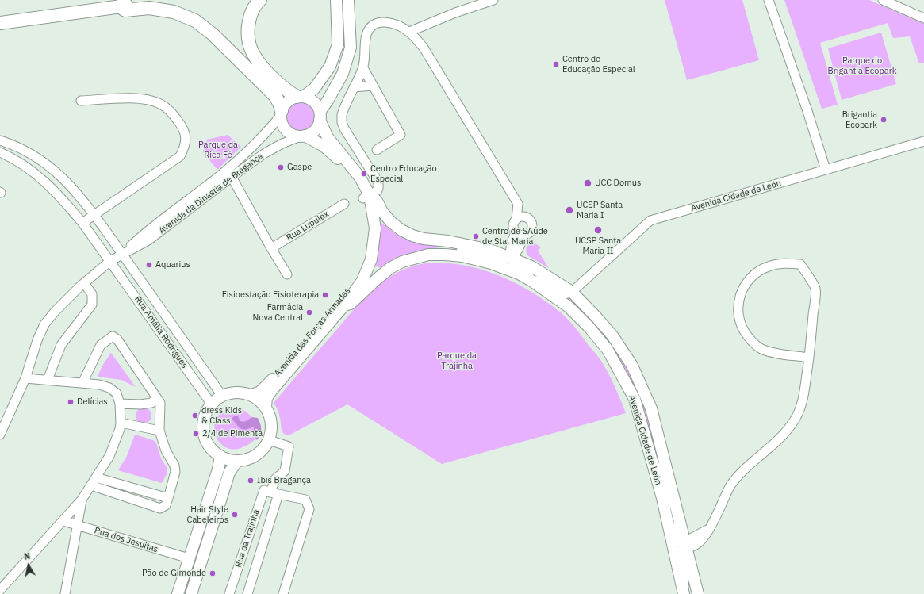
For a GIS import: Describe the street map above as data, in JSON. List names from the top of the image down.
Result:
{
  "streets": {
    "main road": ["Avenida Cidade de León", "Avenida das Forças Armadas"],
    "street": [
      "Avenida da Dinastia de Bragança",
      "Rua Lupulex",
      "Rua Amália Rodrigues",
      "Rua da Trajinha",
      "Rua dos Jesuítas"
    ]
  },
  "crossings": [
    ["Avenida da Dinastia de Bragança", "Rua Amália Rodrigues"],
    ["Avenida da Dinastia de Bragança", "Avenida das Forças Armadas"],
    ["Avenida Cidade de León", "Avenida das Forças Armadas"],
    ["Rua Amália Rodrigues", "Avenida das Forças Armadas"]
  ],
  "parks": ["Parque do Brigantia Ecopark", "Parque da Rica Fé", "Parque da Trajinha"],
  "places": [
    "Centro de Educação Especial",
    "Brigantia Ecopark",
    "Gaspe",
    "Centro Educação Especial",
    "UCC Domus",
    "UCSP Santa Maria I",
    "UCSP Santa Maria II",
    "Centro de SAúde de Sta. Maria",
    "Aquarius",
    "Fisioestação Fisioterapia",
    "Farmácia Nova Central",
    "Delícias",
    "dress Kids & Class",
    "2/4 de Pimenta",
    "Ibis Bragança",
    "Hair Style Cabeleiros",
    "Pão de Gimonde"
  ],
  "north": "top"
}
